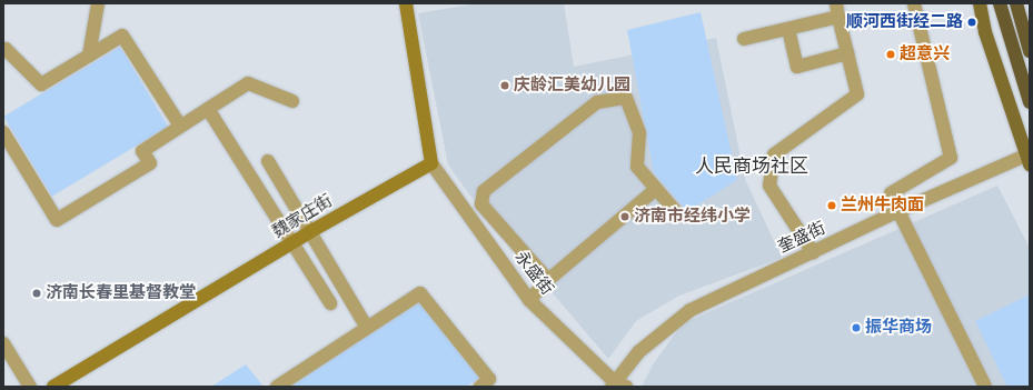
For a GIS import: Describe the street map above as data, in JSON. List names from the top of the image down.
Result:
{
  "streets": {
    "street": ["魏家庄街", "奎盛街", "永盛街"]
  },
  "crossings": [
    ["魏家庄街", "永盛街"],
    ["奎盛街", "永盛街"]
  ],
  "districts": ["人民商场社区"],
  "places": [
    "顺河西街经二路",
    "超意兴",
    "庆龄汇美幼儿园",
    "兰州牛肉面",
    "济南市经纬小学",
    "济南长春里基督教堂",
    "振华商场"
  ]
}
